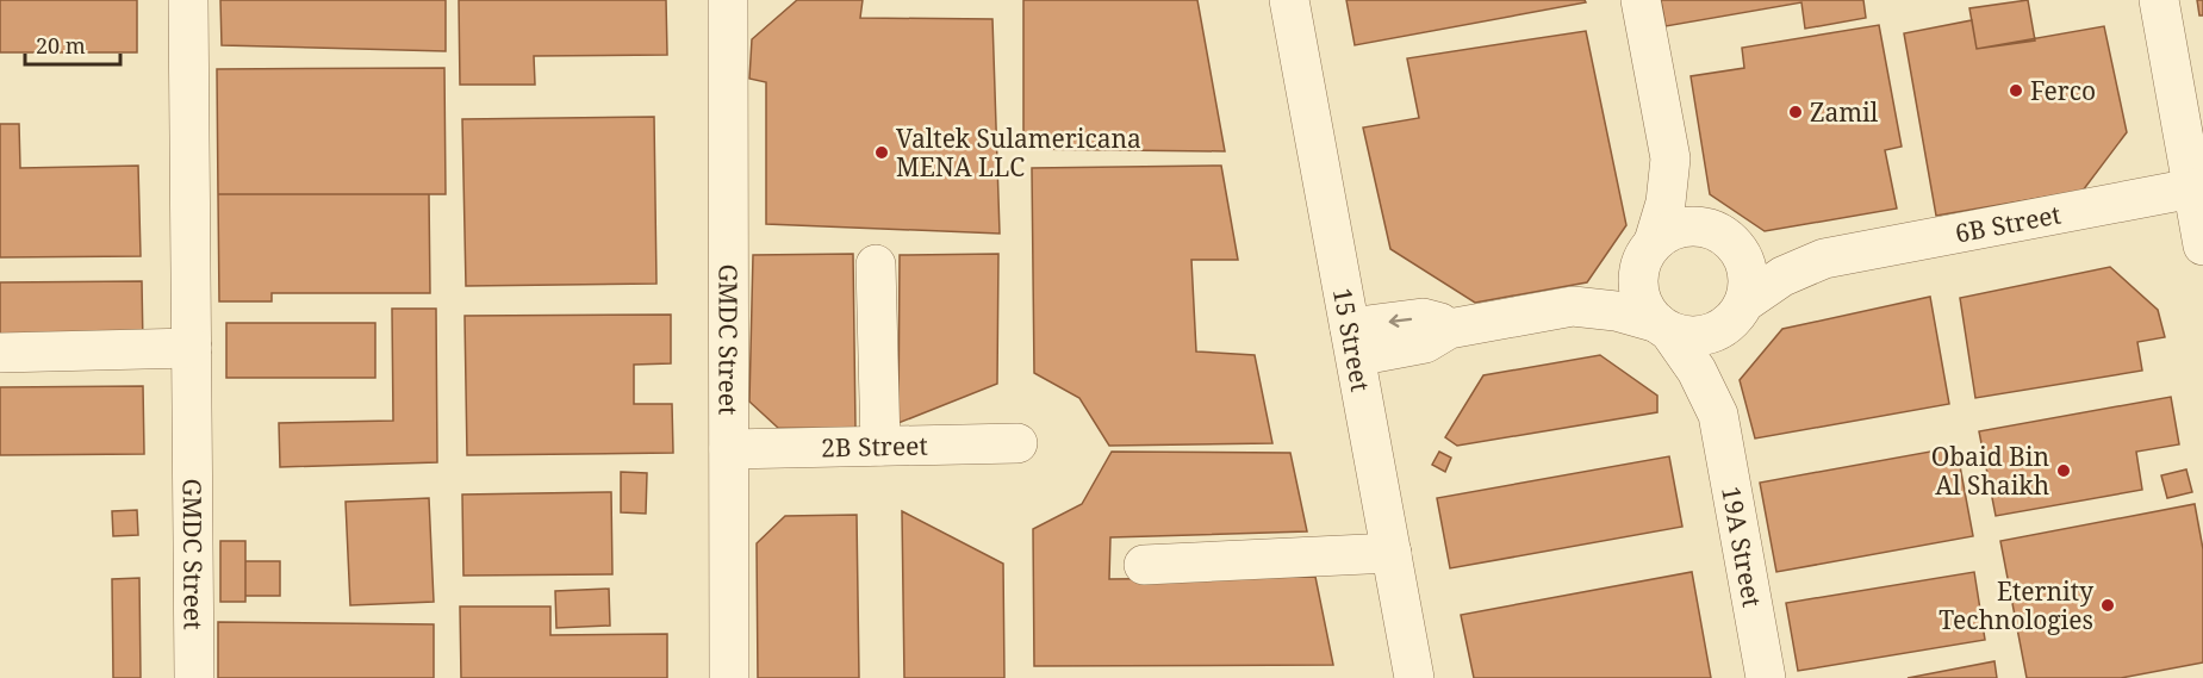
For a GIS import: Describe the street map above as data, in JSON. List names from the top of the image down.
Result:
{
  "streets": {
    "street": [
      "6B Street",
      "GMDC Street",
      "15 Street",
      "2B Street",
      "19A Street"
    ]
  },
  "crossings": [
    ["6B Street", "19A Street"],
    ["GMDC Street", "2B Street"]
  ],
  "places": [
    "Ferco",
    "Zamil",
    "Valtek Sulamericana MENA LLC",
    "Obaid Bin Al Shaikh",
    "Eternity Technologies"
  ],
  "scale_bar": "20 m"
}
